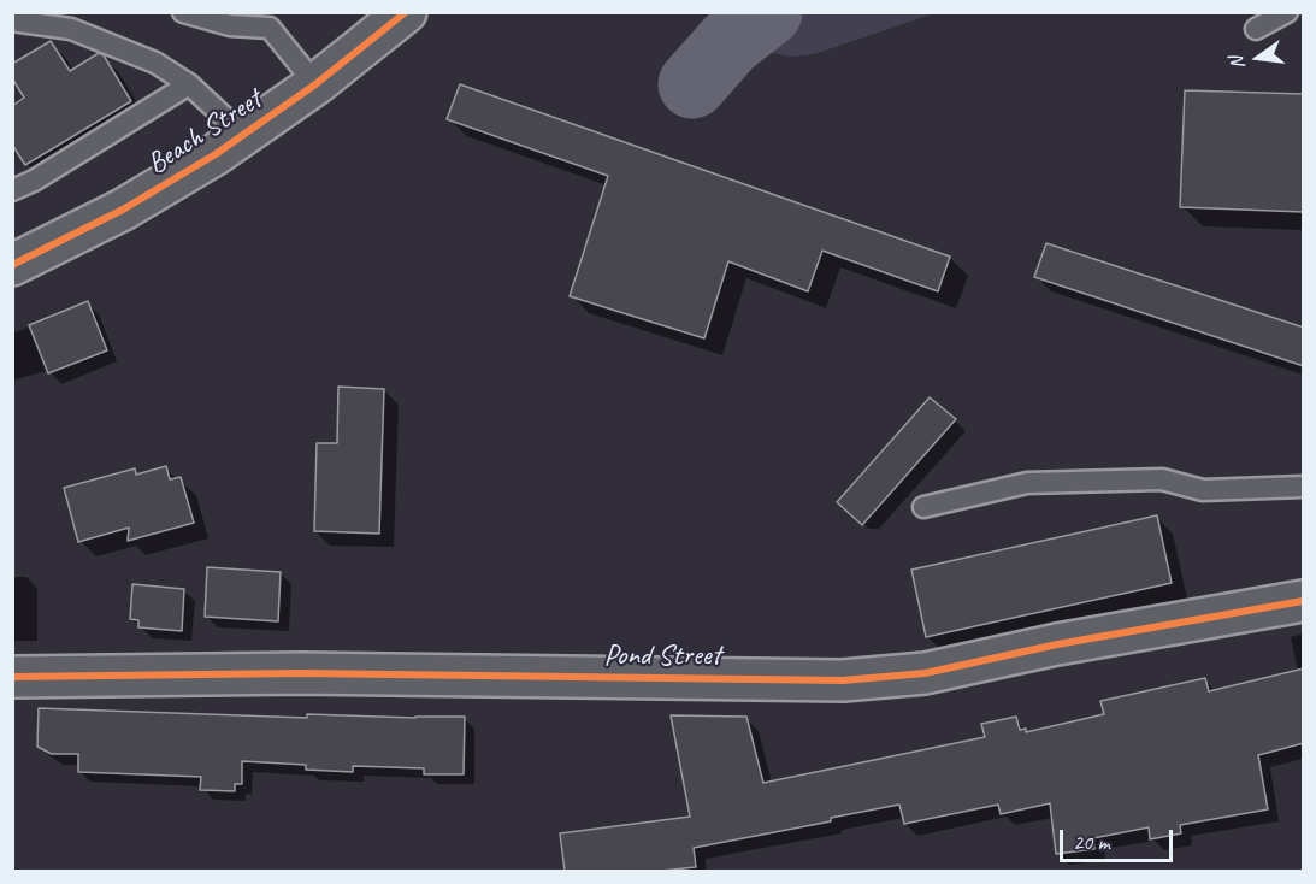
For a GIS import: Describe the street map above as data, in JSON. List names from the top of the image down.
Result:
{
  "streets": {
    "street": ["Beach Street", "Pond Street"]
  },
  "scale_bar": "20 m",
  "north": "left"
}
